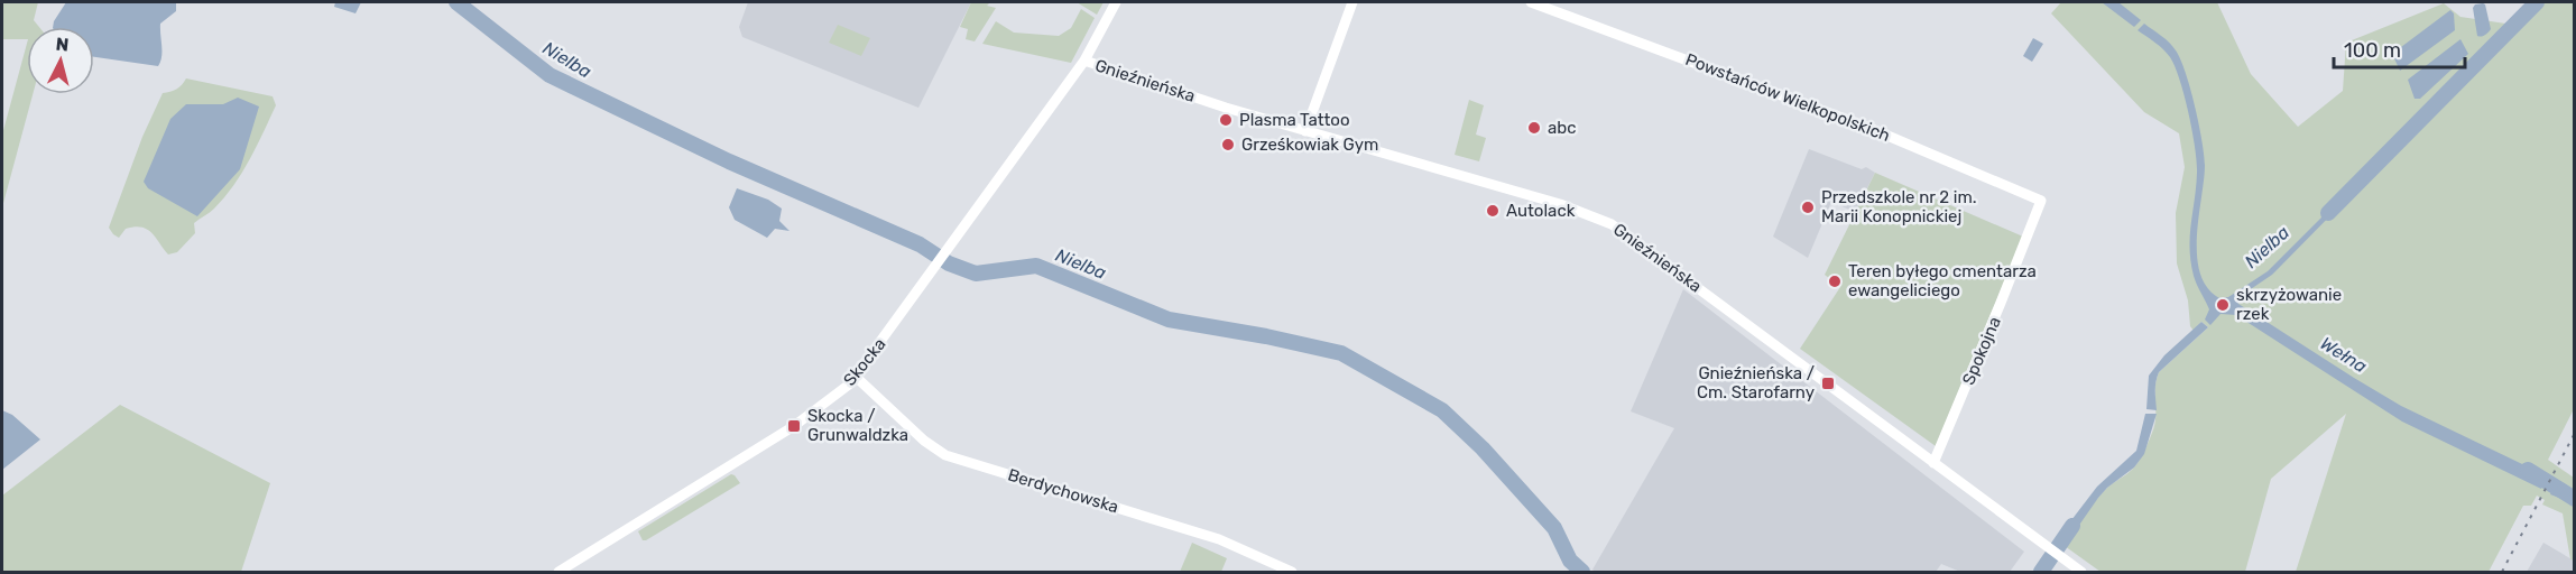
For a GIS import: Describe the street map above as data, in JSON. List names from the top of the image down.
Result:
{
  "streets": {
    "street": [
      "Gnieźnieńska",
      "Powstańców Wielkopolskich",
      "Spokojna",
      "Skocka",
      "Berdychowska"
    ]
  },
  "crossings": [
    ["Gnieźnieńska", "Spokojna"],
    ["Gnieźnieńska", "Skocka"],
    ["Powstańców Wielkopolskich", "Spokojna"],
    ["Skocka", "Berdychowska"]
  ],
  "water": ["Nielba", "Wełna"],
  "places": {
    "other": [
      "Plasma Tattoo",
      "abc",
      "Grześkowiak Gym",
      "Przedszkole nr 2 im. Marii Konopnickiej",
      "Autolack",
      "Teren byłego cmentarza ewangeliciego",
      "skrzyżowanie rzek"
    ],
    "transit": ["Gnieźnieńska / Cm. Starofarny", "Skocka / Grunwaldzka"]
  },
  "scale_bar": "100 m",
  "north": "top"
}
